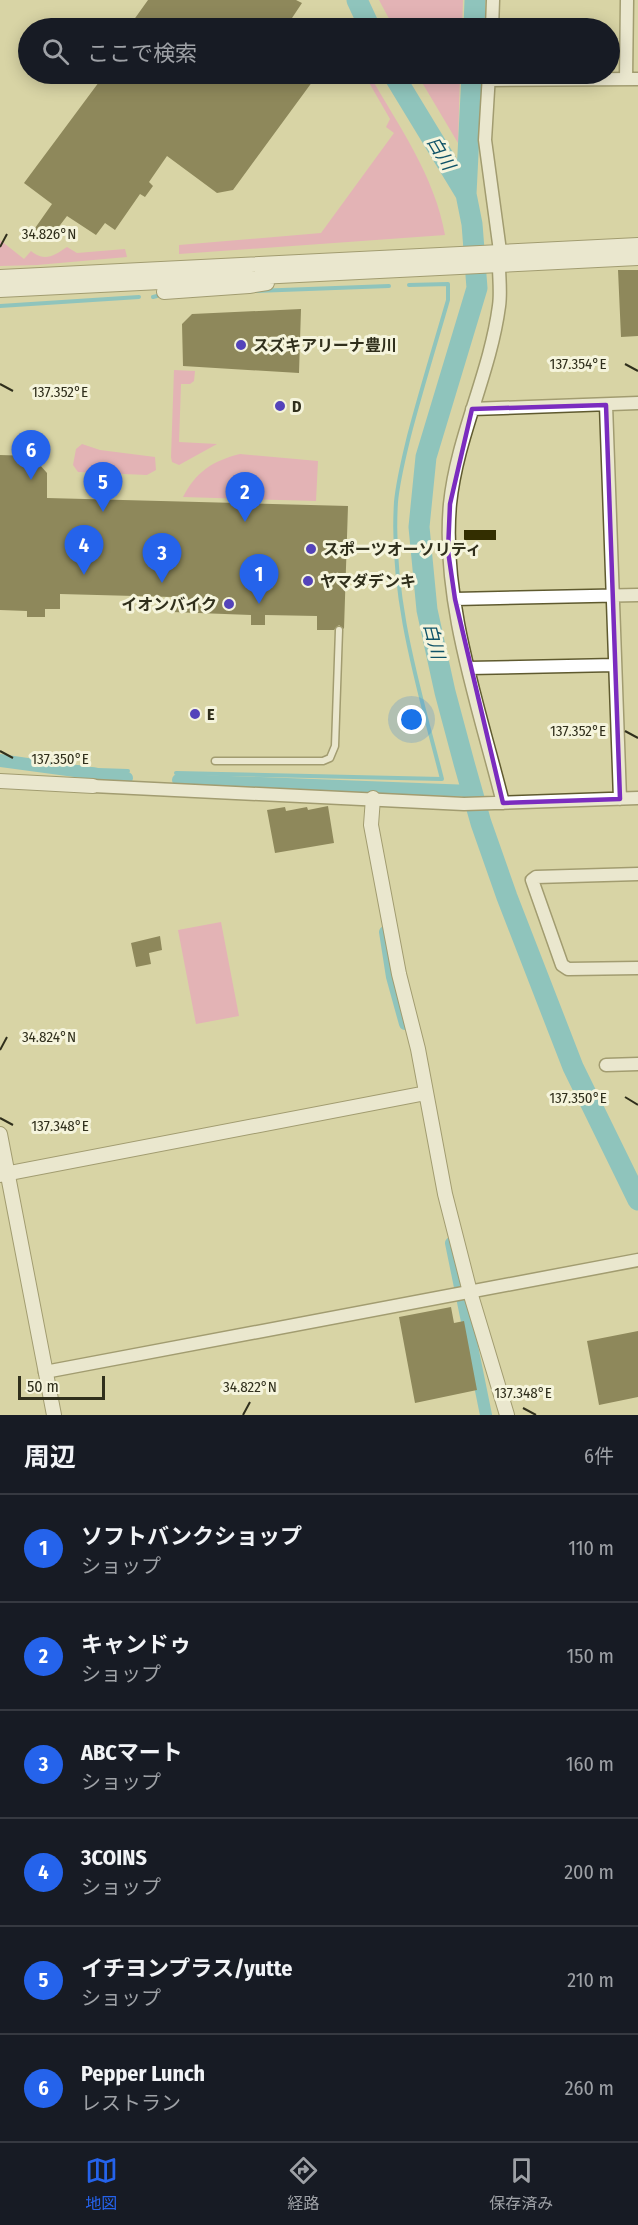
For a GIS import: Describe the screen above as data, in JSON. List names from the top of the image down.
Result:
{
  "water": ["白川"],
  "places": [
    "スズキアリーナ豊川",
    "D",
    "スポーツオーソリティ",
    "ヤマダデンキ",
    "イオンバイク",
    "E"
  ],
  "scale_bar": "50 m",
  "page": {
    "search": "ここで検索",
    "pins": [
      "6",
      "5",
      "2",
      "4",
      "3",
      "1"
    ],
    "scale": "50 m",
    "heading": ["周辺", "6件"],
    "list": [
      {
        "mark": "1",
        "name": "ソフトバンクショップ",
        "note": "ショップ",
        "value": "110 m"
      },
      {
        "mark": "2",
        "name": "キャンドゥ",
        "note": "ショップ",
        "value": "150 m"
      },
      {
        "mark": "3",
        "name": "ABCマート",
        "note": "ショップ",
        "value": "160 m"
      },
      {
        "mark": "4",
        "name": "3COINS",
        "note": "ショップ",
        "value": "200 m"
      },
      {
        "mark": "5",
        "name": "イチヨンプラス/yutte",
        "note": "ショップ",
        "value": "210 m"
      },
      {
        "mark": "6",
        "name": "Pepper Lunch",
        "note": "レストラン",
        "value": "260 m"
      }
    ],
    "nav": ["地図", "経路", "保存済み"]
  },
  "coordinates": [
    "34.826°N",
    "137.354°E",
    "137.352°E",
    "137.350°E",
    "34.824°N",
    "137.348°E",
    "34.822°N"
  ]
}
